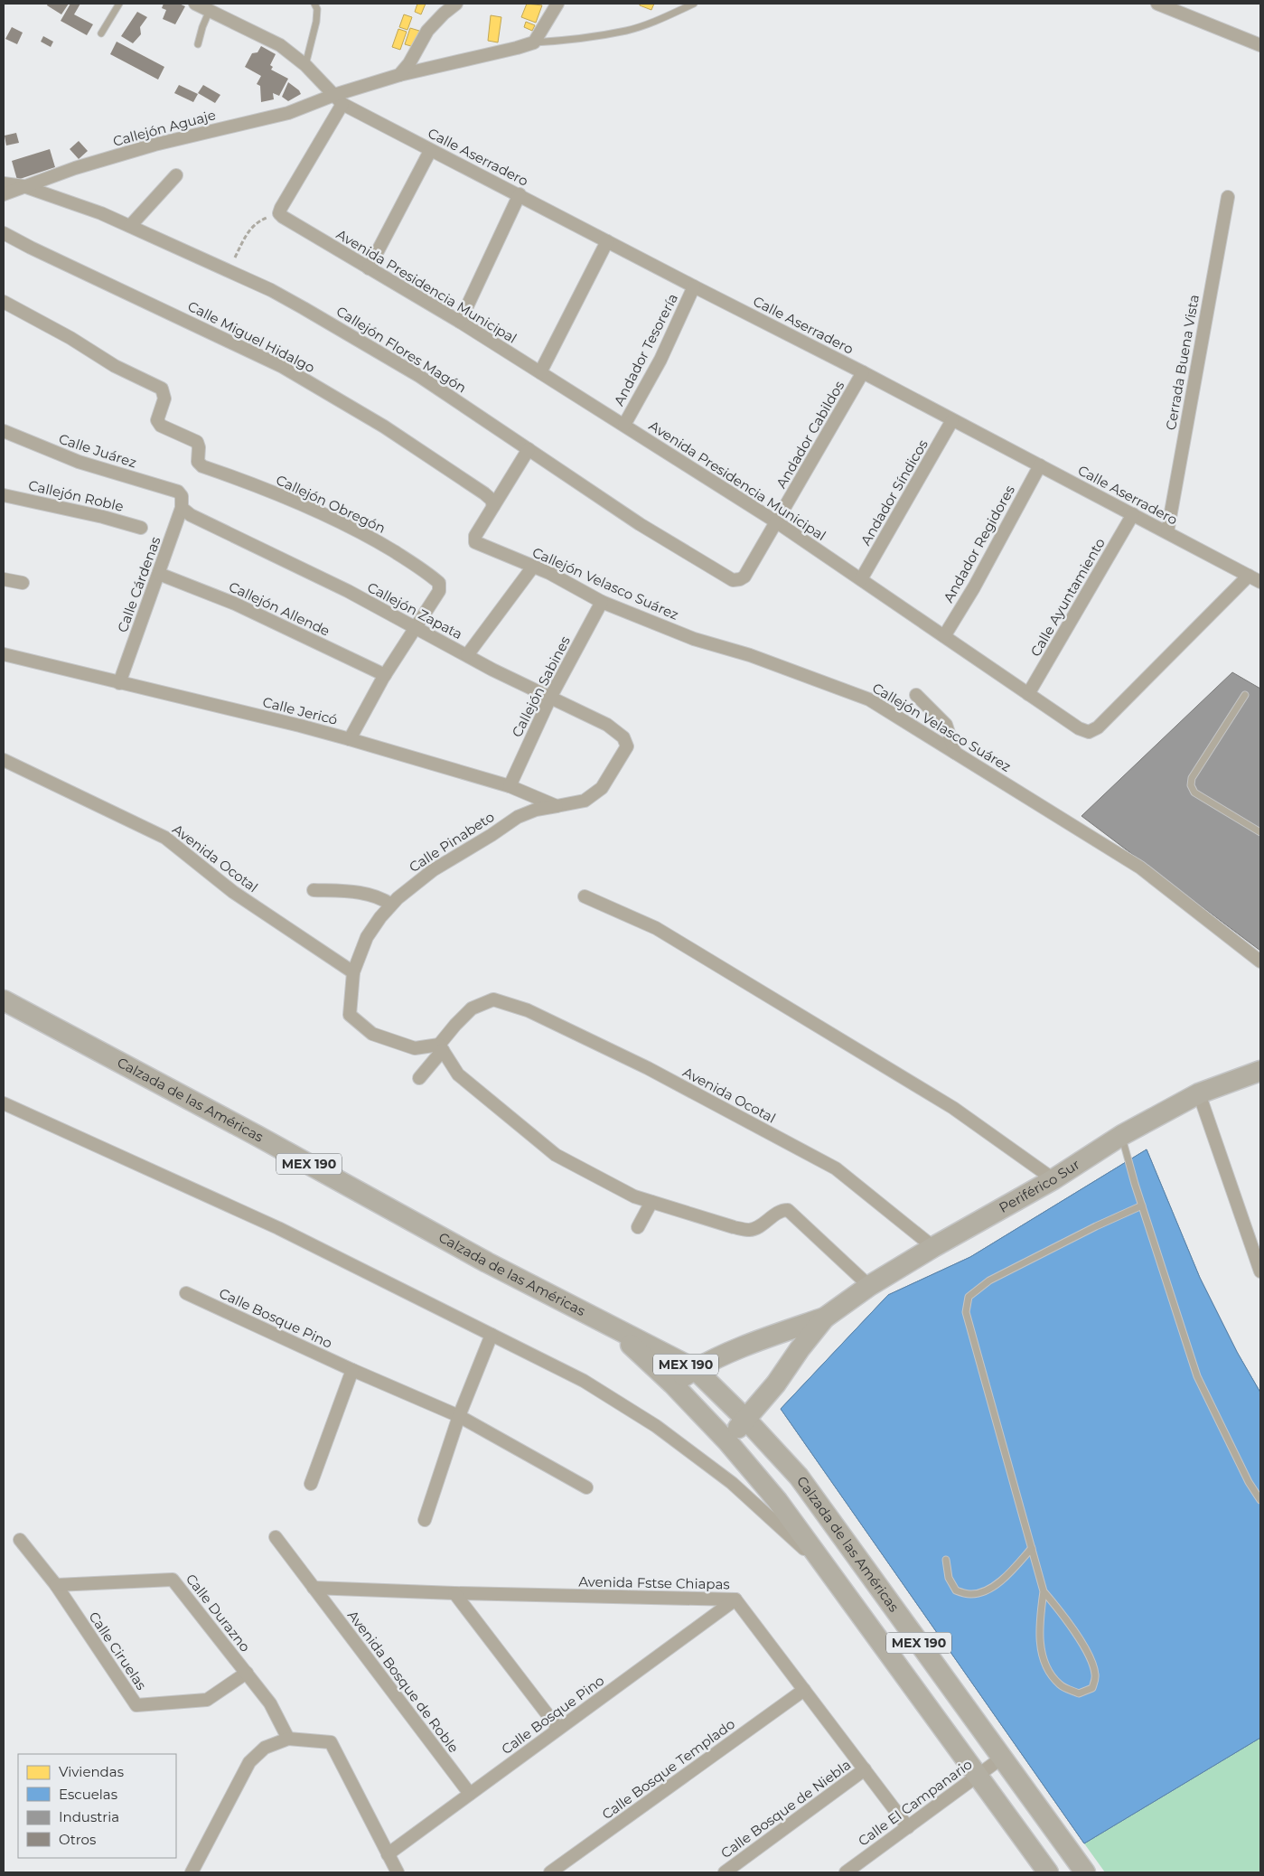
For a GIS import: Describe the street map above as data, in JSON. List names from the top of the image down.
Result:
{
  "streets": {
    "main road": ["Calzada de las Américas", "MEX 190", "Periférico Sur"],
    "street": [
      "Callejón Aguaje",
      "Calle Aserradero",
      "Avenida Presidencia Municipal",
      "Calle Miguel Hidalgo",
      "Callejón Flores Magón",
      "Andador Tesorería",
      "Cerrada Buena Vista",
      "Andador Cabildos",
      "Calle Juárez",
      "Andador Síndicos",
      "Callejón Roble",
      "Callejón Obregón",
      "Andador Regidores",
      "Callejón Velasco Suárez",
      "Calle Cárdenas",
      "Calle Ayuntamiento",
      "Callejón Allende",
      "Callejón Zapata",
      "Callejón Sabines",
      "Calle Jericó",
      "Calle Pinabeto",
      "Avenida Ocotal",
      "Calle Bosque Pino",
      "Avenida Fstse Chiapas",
      "Calle Durazno",
      "Calle Ciruelas",
      "Avenida Bosque de Roble",
      "Calle Bosque Templado",
      "Calle El Campanario",
      "Calle Bosque de Niebla"
    ]
  },
  "crossings": [
    ["Callejón Aguaje", "Calle Aserradero"],
    ["Callejón Aguaje", "Callejón Flores Magón"],
    ["Calle Aserradero", "Avenida Presidencia Municipal"],
    ["Calle Aserradero", "Andador Tesorería"],
    ["Calle Aserradero", "Cerrada Buena Vista"],
    ["Calle Aserradero", "Andador Cabildos"],
    ["Calle Aserradero", "Andador Síndicos"],
    ["Calle Aserradero", "Andador Regidores"],
    ["Calle Aserradero", "Calle Ayuntamiento"],
    ["Avenida Presidencia Municipal", "Andador Tesorería"],
    ["Avenida Presidencia Municipal", "Andador Cabildos"],
    ["Avenida Presidencia Municipal", "Andador Síndicos"],
    ["Avenida Presidencia Municipal", "Andador Regidores"],
    ["Avenida Presidencia Municipal", "Calle Ayuntamiento"],
    ["Calle Miguel Hidalgo", "Callejón Velasco Suárez"],
    ["Callejón Flores Magón", "Andador Cabildos"],
    ["Calle Juárez", "Calle Cárdenas"],
    ["Calle Juárez", "Callejón Zapata"],
    ["Callejón Obregón", "Callejón Zapata"],
    ["Callejón Velasco Suárez", "Callejón Sabines"],
    ["Calle Cárdenas", "Callejón Allende"],
    ["Calle Cárdenas", "Callejón Zapata"],
    ["Calle Cárdenas", "Calle Jericó"],
    ["Callejón Zapata", "Callejón Sabines"],
    ["Callejón Zapata", "Calle Jericó"],
    ["Callejón Zapata", "Calle Pinabeto"],
    ["Callejón Sabines", "Calle Jericó"],
    ["Calle Jericó", "Calle Pinabeto"],
    ["Calle Pinabeto", "Avenida Ocotal"],
    ["Avenida Ocotal", "Periférico Sur"],
    ["Calzada de las Américas", "Periférico Sur"],
    ["Calzada de las Américas", "Calle El Campanario"],
    ["Calle Bosque Pino", "Avenida Fstse Chiapas"],
    ["Calle Bosque Pino", "Avenida Bosque de Roble"],
    ["Avenida Fstse Chiapas", "Avenida Bosque de Roble"],
    ["Avenida Fstse Chiapas", "Calle Bosque Templado"],
    ["Avenida Fstse Chiapas", "Calle El Campanario"],
    ["Avenida Fstse Chiapas", "Calle Bosque de Niebla"],
    ["Calle Durazno", "Calle Ciruelas"]
  ],
  "legend": [
    "Viviendas",
    "Escuelas",
    "Industria",
    "Otros"
  ]
}
